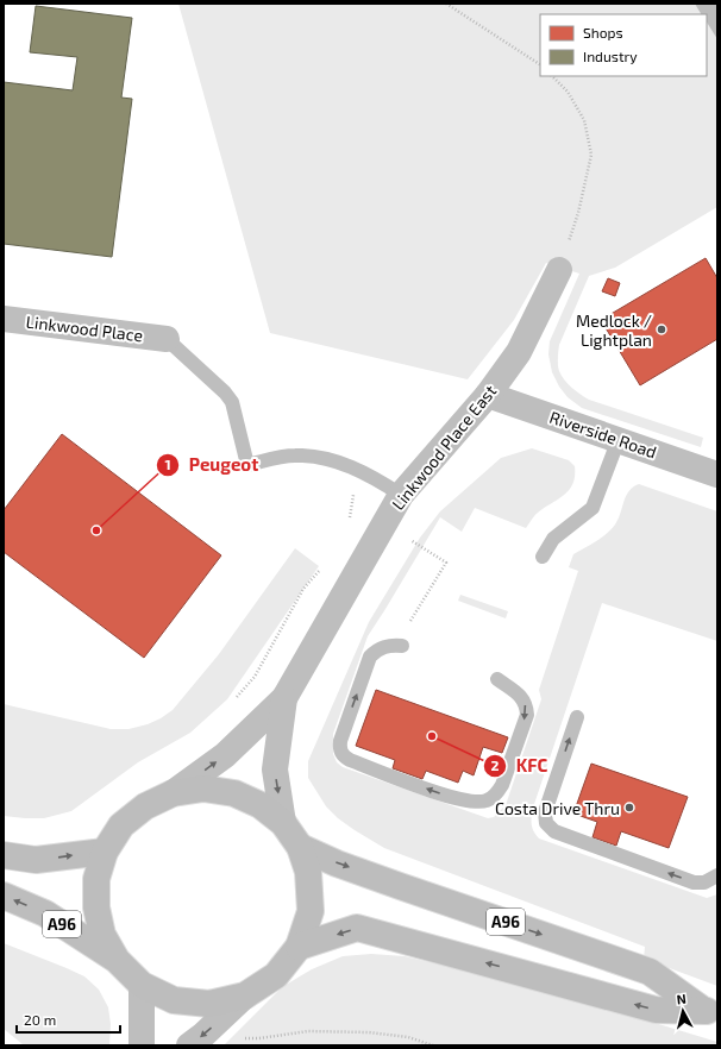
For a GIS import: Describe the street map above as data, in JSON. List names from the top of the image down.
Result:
{
  "streets": {
    "highway": ["A96"],
    "street": ["Linkwood Place", "Riverside Road", "Linkwood Place East"]
  },
  "crossings": [
    ["Riverside Road", "Linkwood Place East"],
    ["Linkwood Place East", "A96"]
  ],
  "places": [
    "Medlock / Lightplan",
    "Peugeot",
    "KFC",
    "Costa Drive Thru"
  ],
  "legend": ["Shops", "Industry"],
  "scale_bar": "20 m",
  "north": "top"
}
